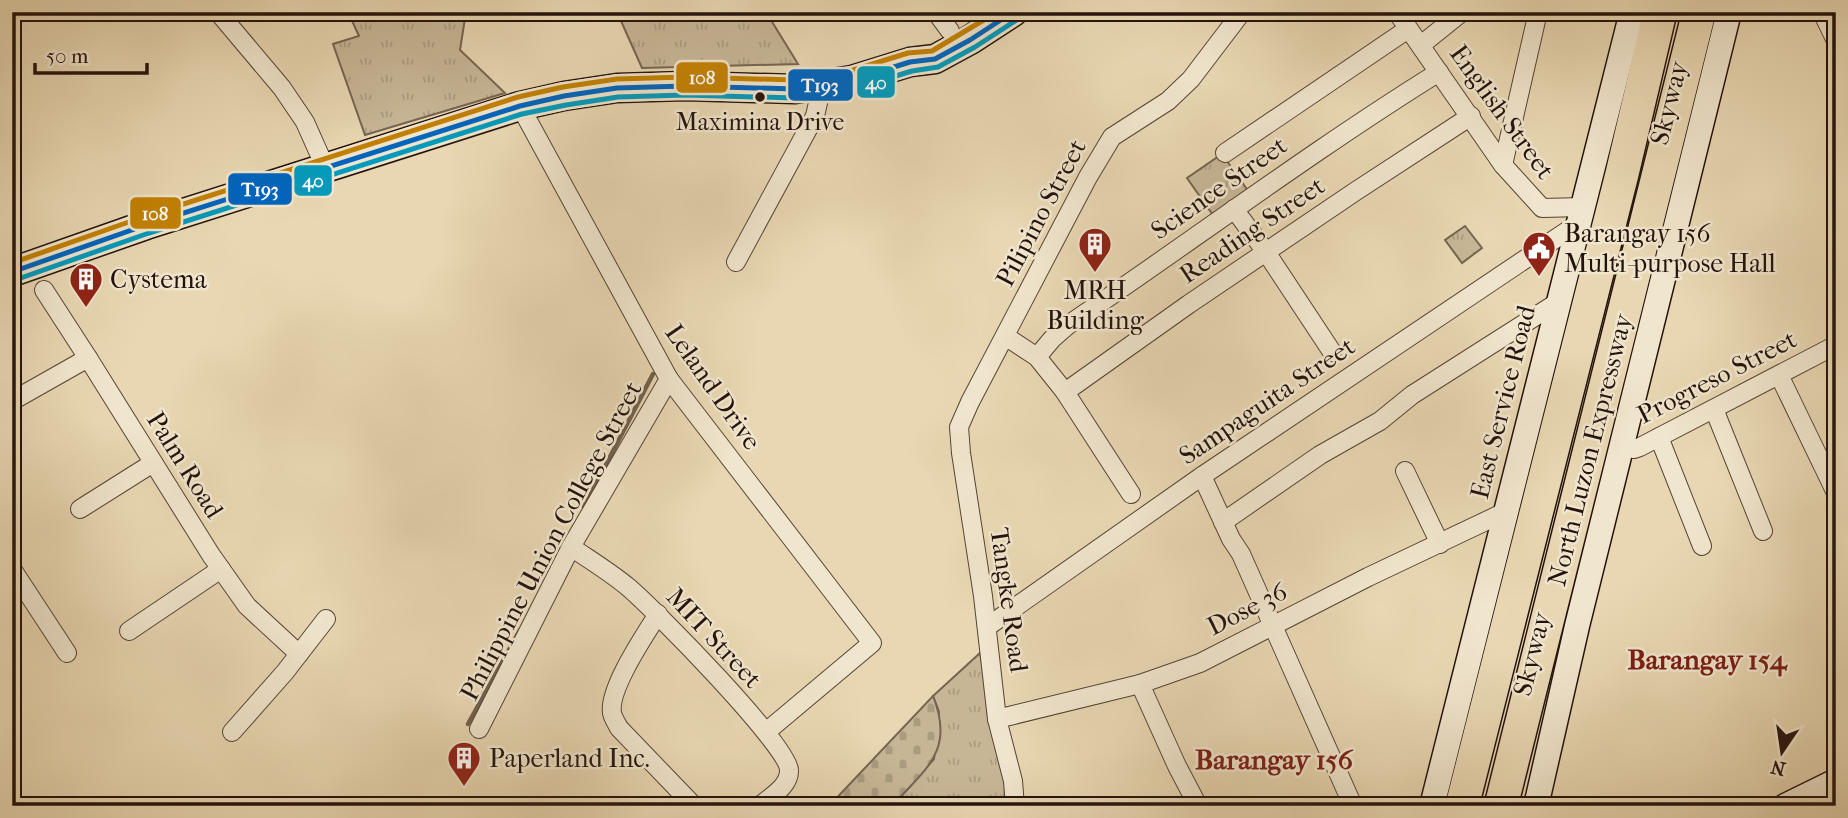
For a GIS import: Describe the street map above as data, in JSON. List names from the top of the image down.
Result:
{
  "streets": {
    "highway": ["Skyway", "North Luzon Expressway"],
    "street": [
      "English Street",
      "Science Street",
      "Pilipino Street",
      "Reading Street",
      "Progreso Street",
      "Leland Drive",
      "Sampaguita Street",
      "East Service Road",
      "Palm Road",
      "Philippine Union College Street",
      "Tangke Road",
      "Dose 36",
      "MIT Street"
    ]
  },
  "crossings": [
    ["English Street", "Science Street"],
    ["English Street", "Reading Street"],
    ["English Street", "Sampaguita Street"],
    ["English Street", "East Service Road"],
    ["Pilipino Street", "Tangke Road"],
    ["Leland Drive", "Philippine Union College Street"],
    ["Leland Drive", "MIT Street"],
    ["Sampaguita Street", "East Service Road"],
    ["Sampaguita Street", "Tangke Road"],
    ["East Service Road", "Dose 36"],
    ["Philippine Union College Street", "MIT Street"],
    ["Tangke Road", "Dose 36"]
  ],
  "districts": ["Barangay 154", "Barangay 156"],
  "places": {
    "other": ["Maximina Drive"],
    "building": ["MRH Building", "Cystema", "Paperland Inc."],
    "public building": ["Barangay 156 Multi-purpose Hall"]
  },
  "lines": ["transit line T193", "transit line 108", "transit line 40"],
  "scale_bar": "50 m",
  "north": "bottom"
}
